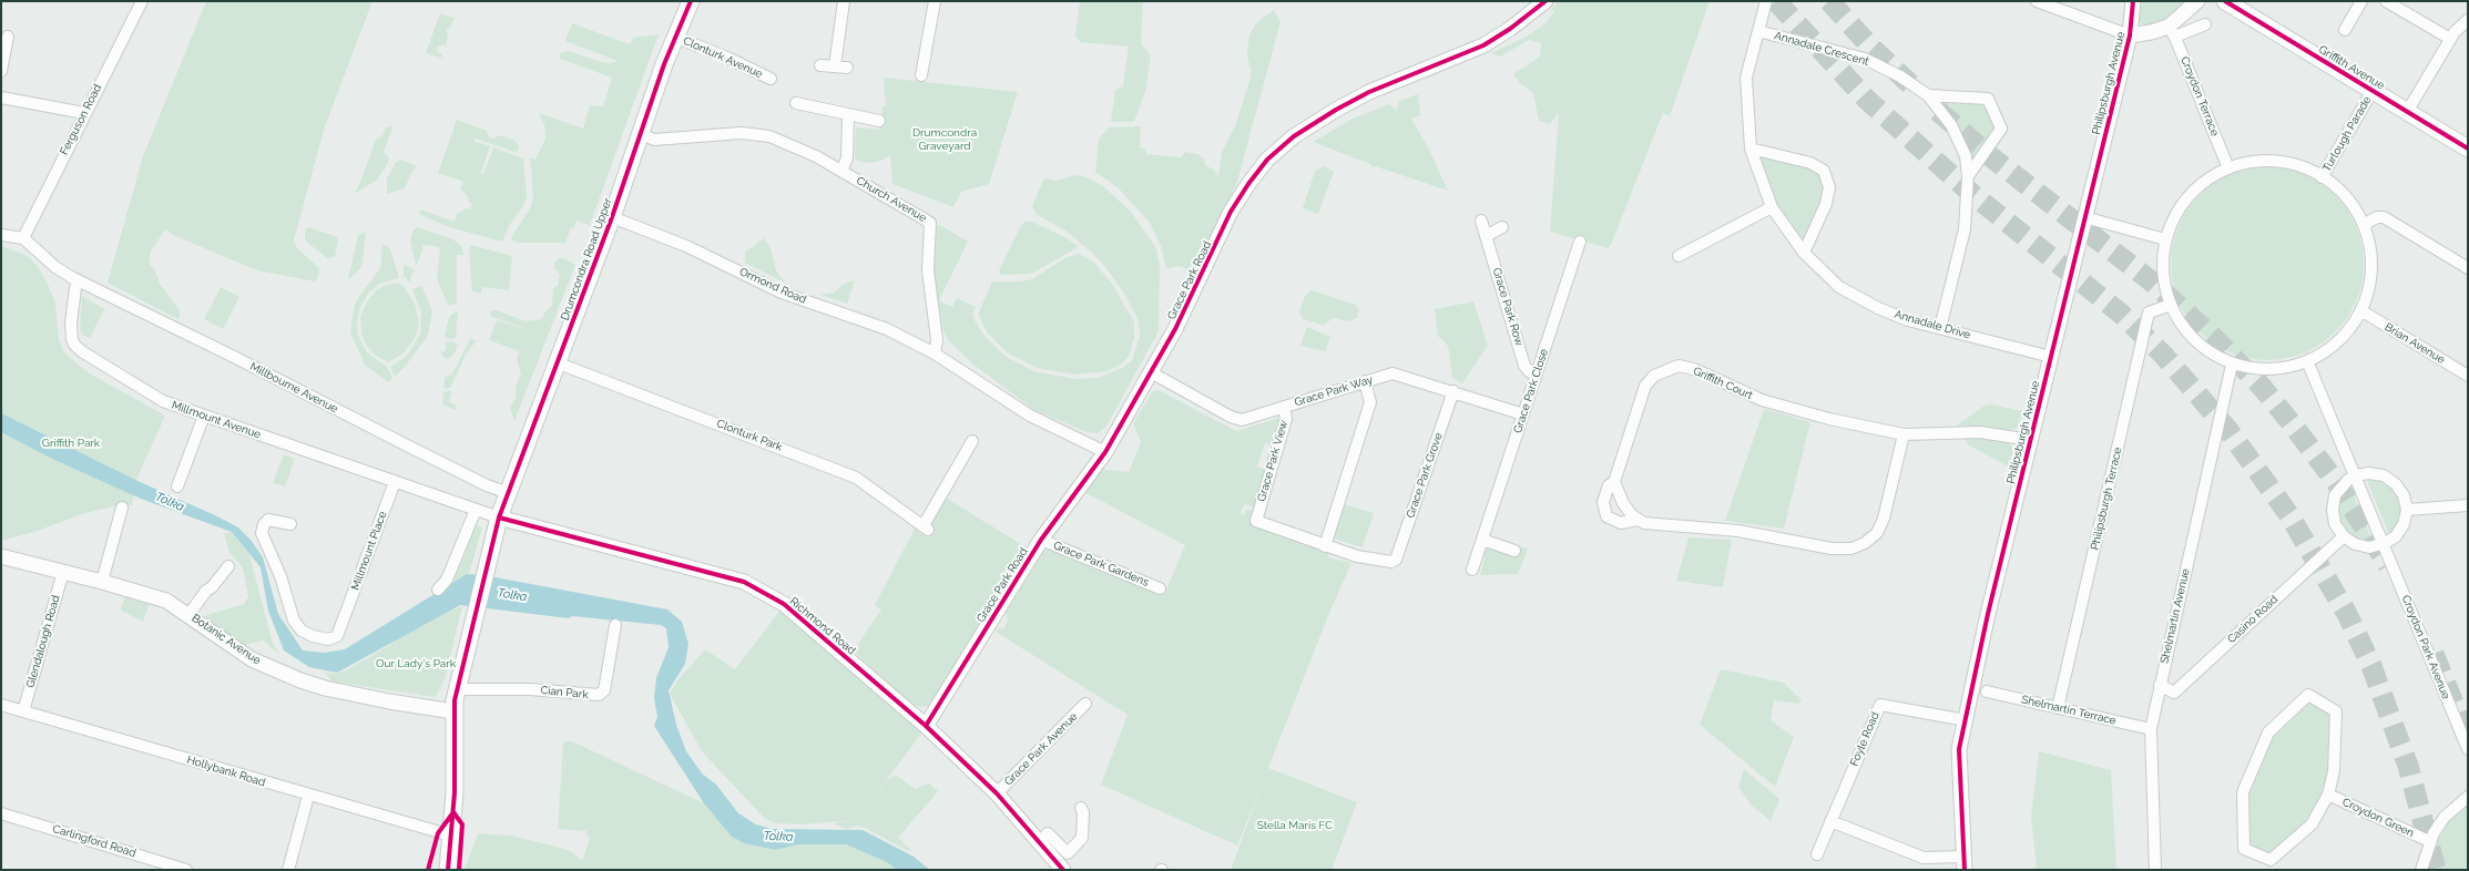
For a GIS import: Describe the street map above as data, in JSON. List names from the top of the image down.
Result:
{
  "streets": {
    "main road": ["Griffith Avenue", "Drumcondra Road Upper"],
    "street": [
      "Annadale Crescent",
      "Clonturk Avenue",
      "Philipsburgh Avenue",
      "Croydon Terrace",
      "Ferguson Road",
      "Turlough Parade",
      "Church Avenue",
      "Grace Park Road",
      "Ormond Road",
      "Grace Park Row",
      "Annadale Drive",
      "Brian Avenue",
      "Griffith Court",
      "Millbourne Avenue",
      "Grace Park Way",
      "Grace Park Close",
      "Millmount Avenue",
      "Clonturk Park",
      "Grace Park View",
      "Grace Park Grove",
      "Philipsburgh Terrace",
      "Millmount Place",
      "Grace Park Gardens",
      "Shelmartin Avenue",
      "Casino Road",
      "Richmond Road",
      "Botanic Avenue",
      "Glendalough Road",
      "Croydon Park Avenue",
      "Cian Park",
      "Shelmartin Terrace",
      "Foyle Road",
      "Grace Park Avenue",
      "Hollybank Road",
      "Croydon Green",
      "Carlingford Road"
    ]
  },
  "crossings": [
    ["Annadale Crescent", "Annadale Drive"],
    ["Clonturk Avenue", "Drumcondra Road Upper"],
    ["Griffith Avenue", "Turlough Parade"],
    ["Philipsburgh Avenue", "Annadale Drive"],
    ["Philipsburgh Avenue", "Griffith Court"],
    ["Philipsburgh Avenue", "Foyle Road"],
    ["Church Avenue", "Drumcondra Road Upper"],
    ["Church Avenue", "Ormond Road"],
    ["Drumcondra Road Upper", "Ormond Road"],
    ["Drumcondra Road Upper", "Millbourne Avenue"],
    ["Drumcondra Road Upper", "Millmount Avenue"],
    ["Drumcondra Road Upper", "Clonturk Park"],
    ["Drumcondra Road Upper", "Richmond Road"],
    ["Drumcondra Road Upper", "Botanic Avenue"],
    ["Drumcondra Road Upper", "Cian Park"],
    ["Drumcondra Road Upper", "Hollybank Road"],
    ["Grace Park Road", "Grace Park Way"],
    ["Grace Park Road", "Grace Park Gardens"],
    ["Grace Park Road", "Richmond Road"],
    ["Grace Park Row", "Grace Park Close"],
    ["Millbourne Avenue", "Millmount Avenue"],
    ["Grace Park Way", "Grace Park Close"],
    ["Grace Park Way", "Grace Park View"],
    ["Grace Park Way", "Grace Park Grove"],
    ["Millmount Avenue", "Millmount Place"],
    ["Millmount Avenue", "Richmond Road"],
    ["Grace Park View", "Grace Park Grove"],
    ["Philipsburgh Terrace", "Shelmartin Terrace"],
    ["Shelmartin Avenue", "Casino Road"],
    ["Shelmartin Avenue", "Shelmartin Terrace"],
    ["Richmond Road", "Grace Park Avenue"],
    ["Botanic Avenue", "Glendalough Road"],
    ["Glendalough Road", "Hollybank Road"]
  ],
  "water": ["Tolka"],
  "parks": [
    "Drumcondra Graveyard",
    "Griffith Park",
    "Our Lady's Park",
    "Stella Maris FC"
  ]
}
